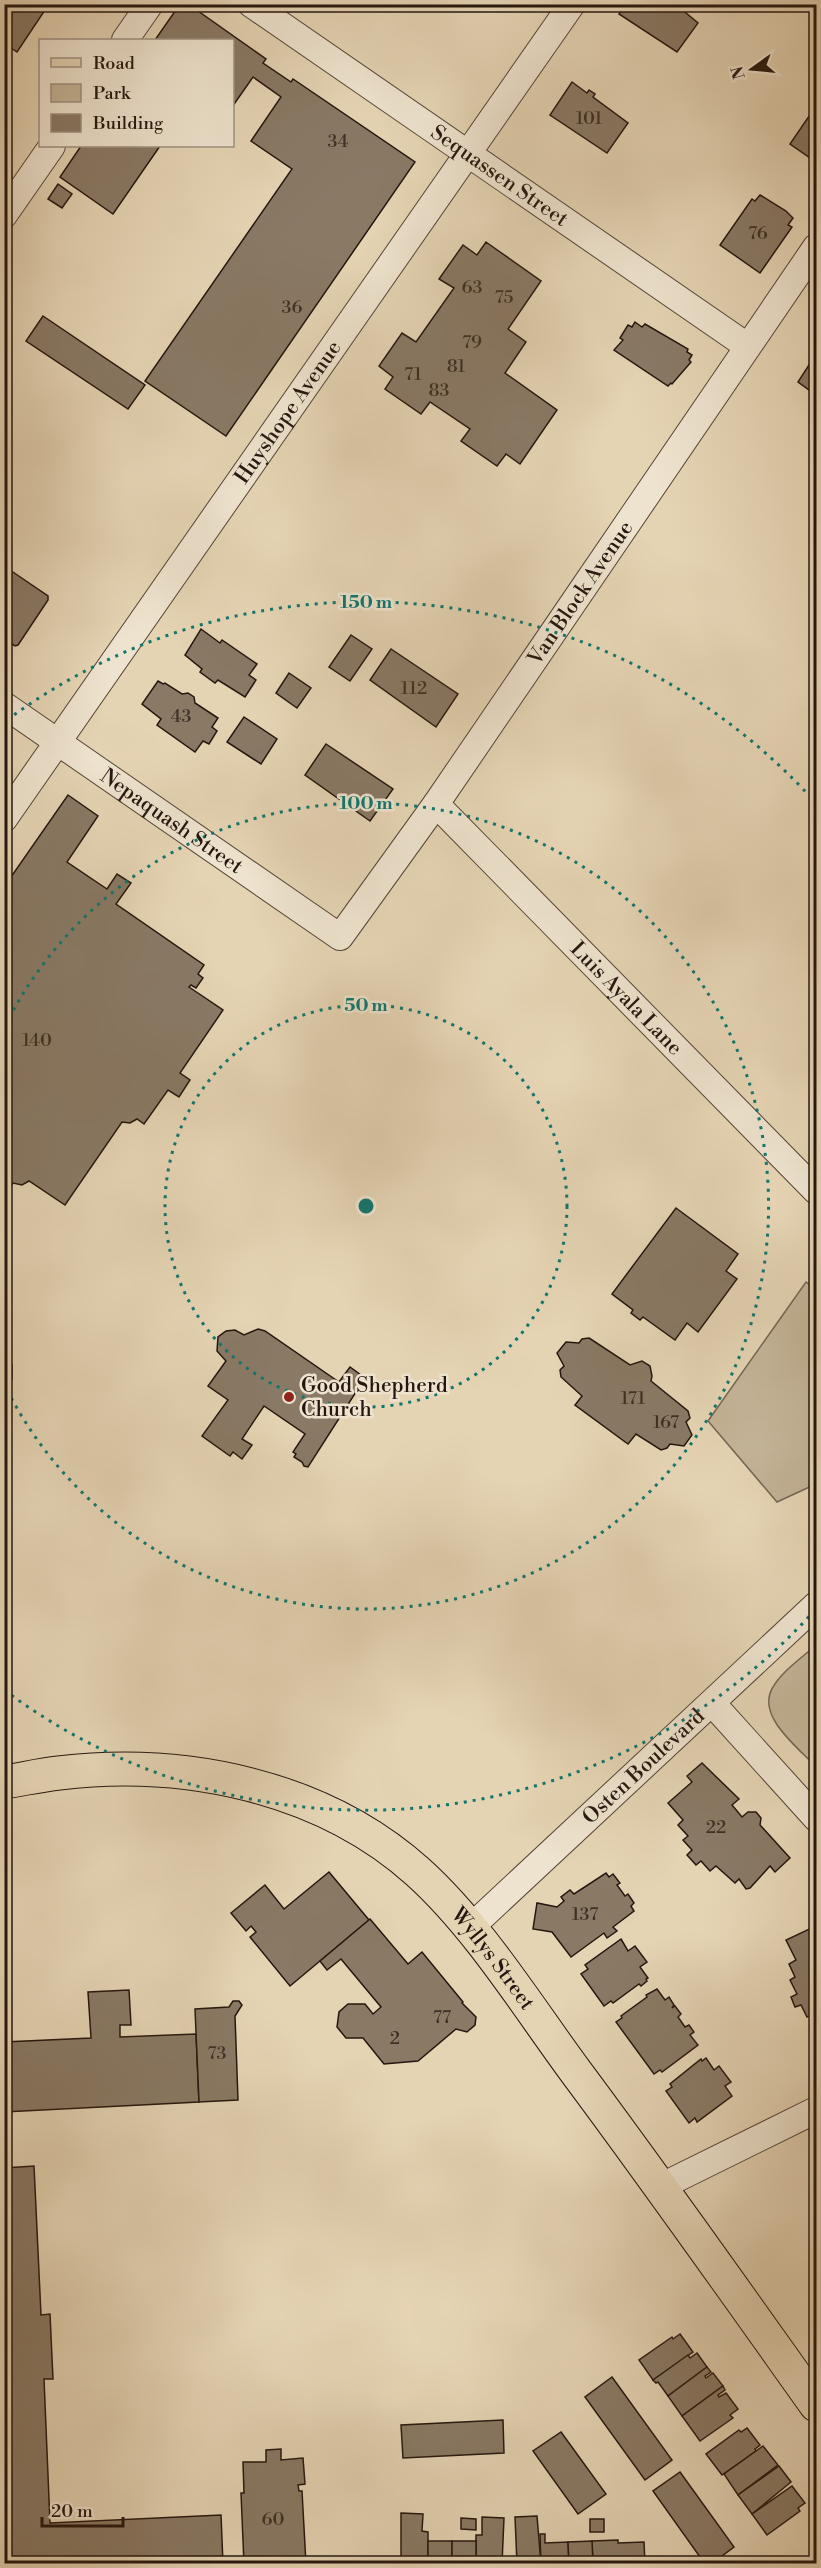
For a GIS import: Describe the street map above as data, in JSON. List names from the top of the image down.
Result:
{
  "streets": {
    "main road": ["Wyllys Street"],
    "street": [
      "Sequassen Street",
      "Huyshope Avenue",
      "Van Block Avenue",
      "Nepaquash Street",
      "Luis Ayala Lane",
      "Osten Boulevard"
    ]
  },
  "crossings": [
    ["Sequassen Street", "Huyshope Avenue"],
    ["Sequassen Street", "Van Block Avenue"],
    ["Huyshope Avenue", "Nepaquash Street"],
    ["Van Block Avenue", "Nepaquash Street"],
    ["Van Block Avenue", "Luis Ayala Lane"],
    ["Osten Boulevard", "Wyllys Street"]
  ],
  "places": ["Good Shepherd Church"],
  "house_numbers": [
    "101",
    "34",
    "76",
    "63",
    "75",
    "36",
    "79",
    "81",
    "71",
    "83",
    "112",
    "43",
    "140",
    "171",
    "167",
    "22",
    "137",
    "77",
    "2",
    "73",
    "60"
  ],
  "legend": ["Road", "Park", "Building"],
  "scale_bar": "20 m",
  "north": "left",
  "rings": ["150 m", "100 m", "50 m"]
}
